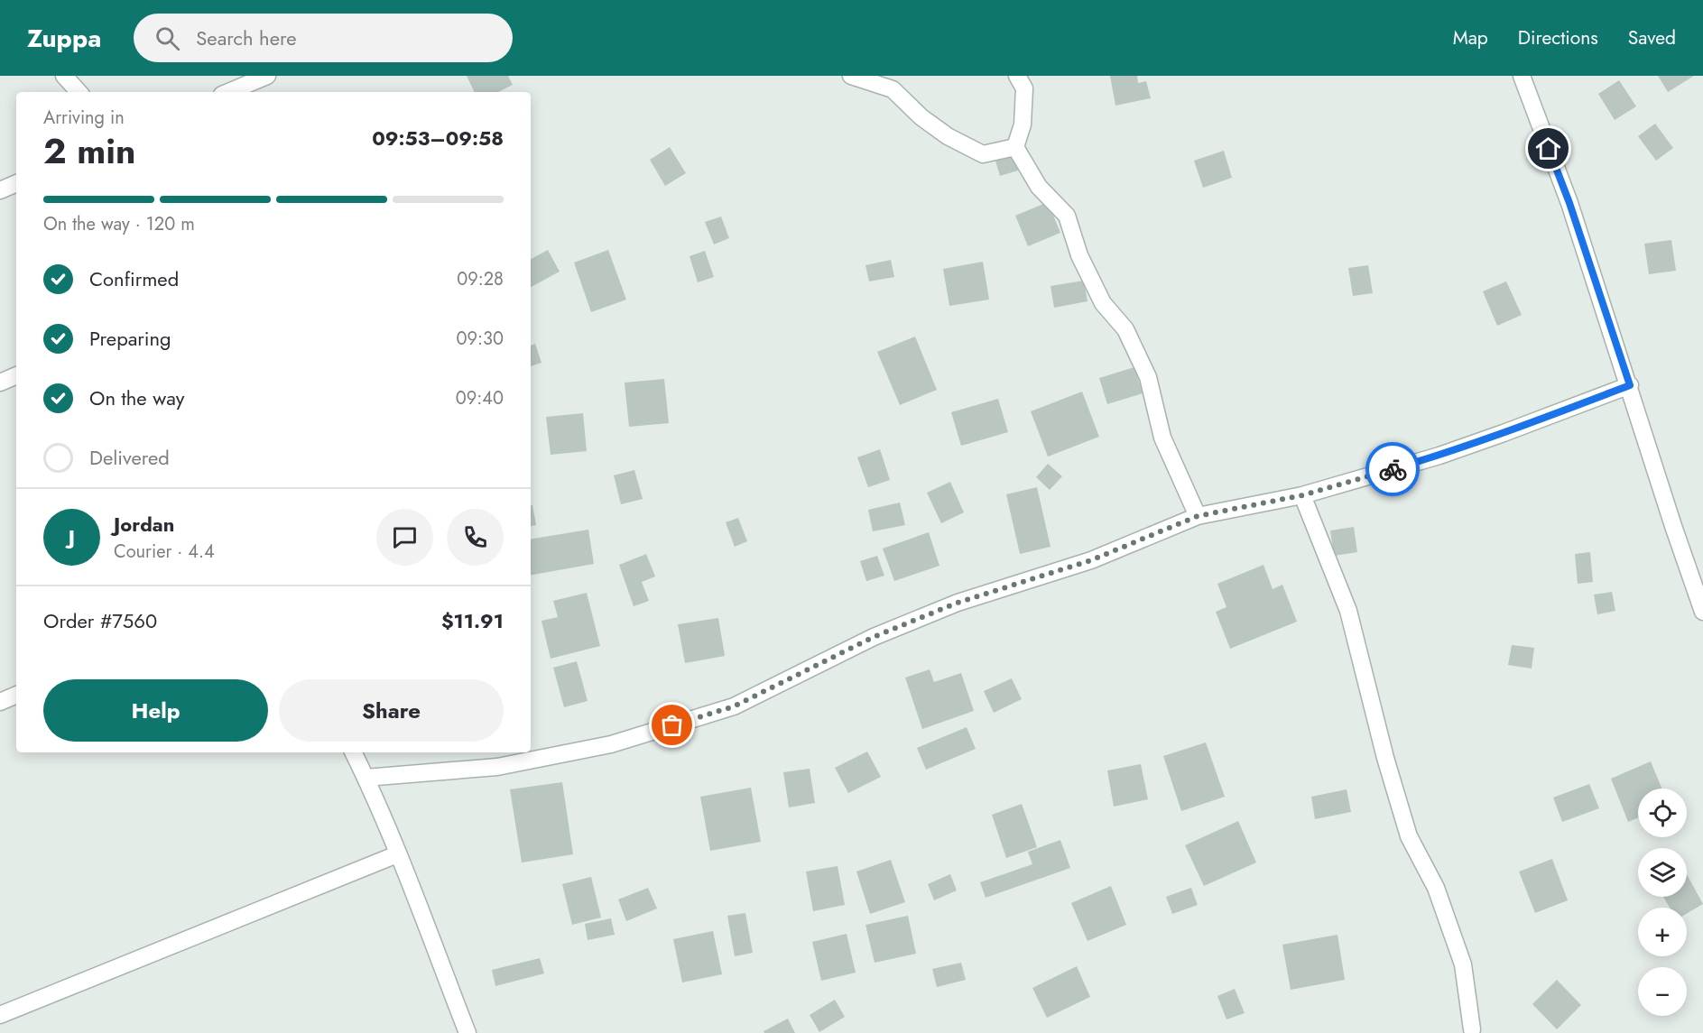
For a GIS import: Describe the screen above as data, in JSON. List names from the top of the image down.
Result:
{
  "page": {
    "header": "Zuppa",
    "search": "Search here",
    "nav": ["Map", "Directions", "Saved"],
    "heading": ["2 min", "Arriving in", "09:53–09:58"],
    "panel": [
      "Jordan",
      "Courier · 4.4",
      "Order #7560",
      "$11.91"
    ],
    "bar": "On the way · 120 m",
    "list": [
      ["Confirmed", "09:28"],
      ["Preparing", "09:30"],
      ["On the way", "09:40"],
      "Delivered"
    ],
    "round": "J",
    "buttons": ["Help", "Share"],
    "map_buttons": ["+", "−"]
  }
}
